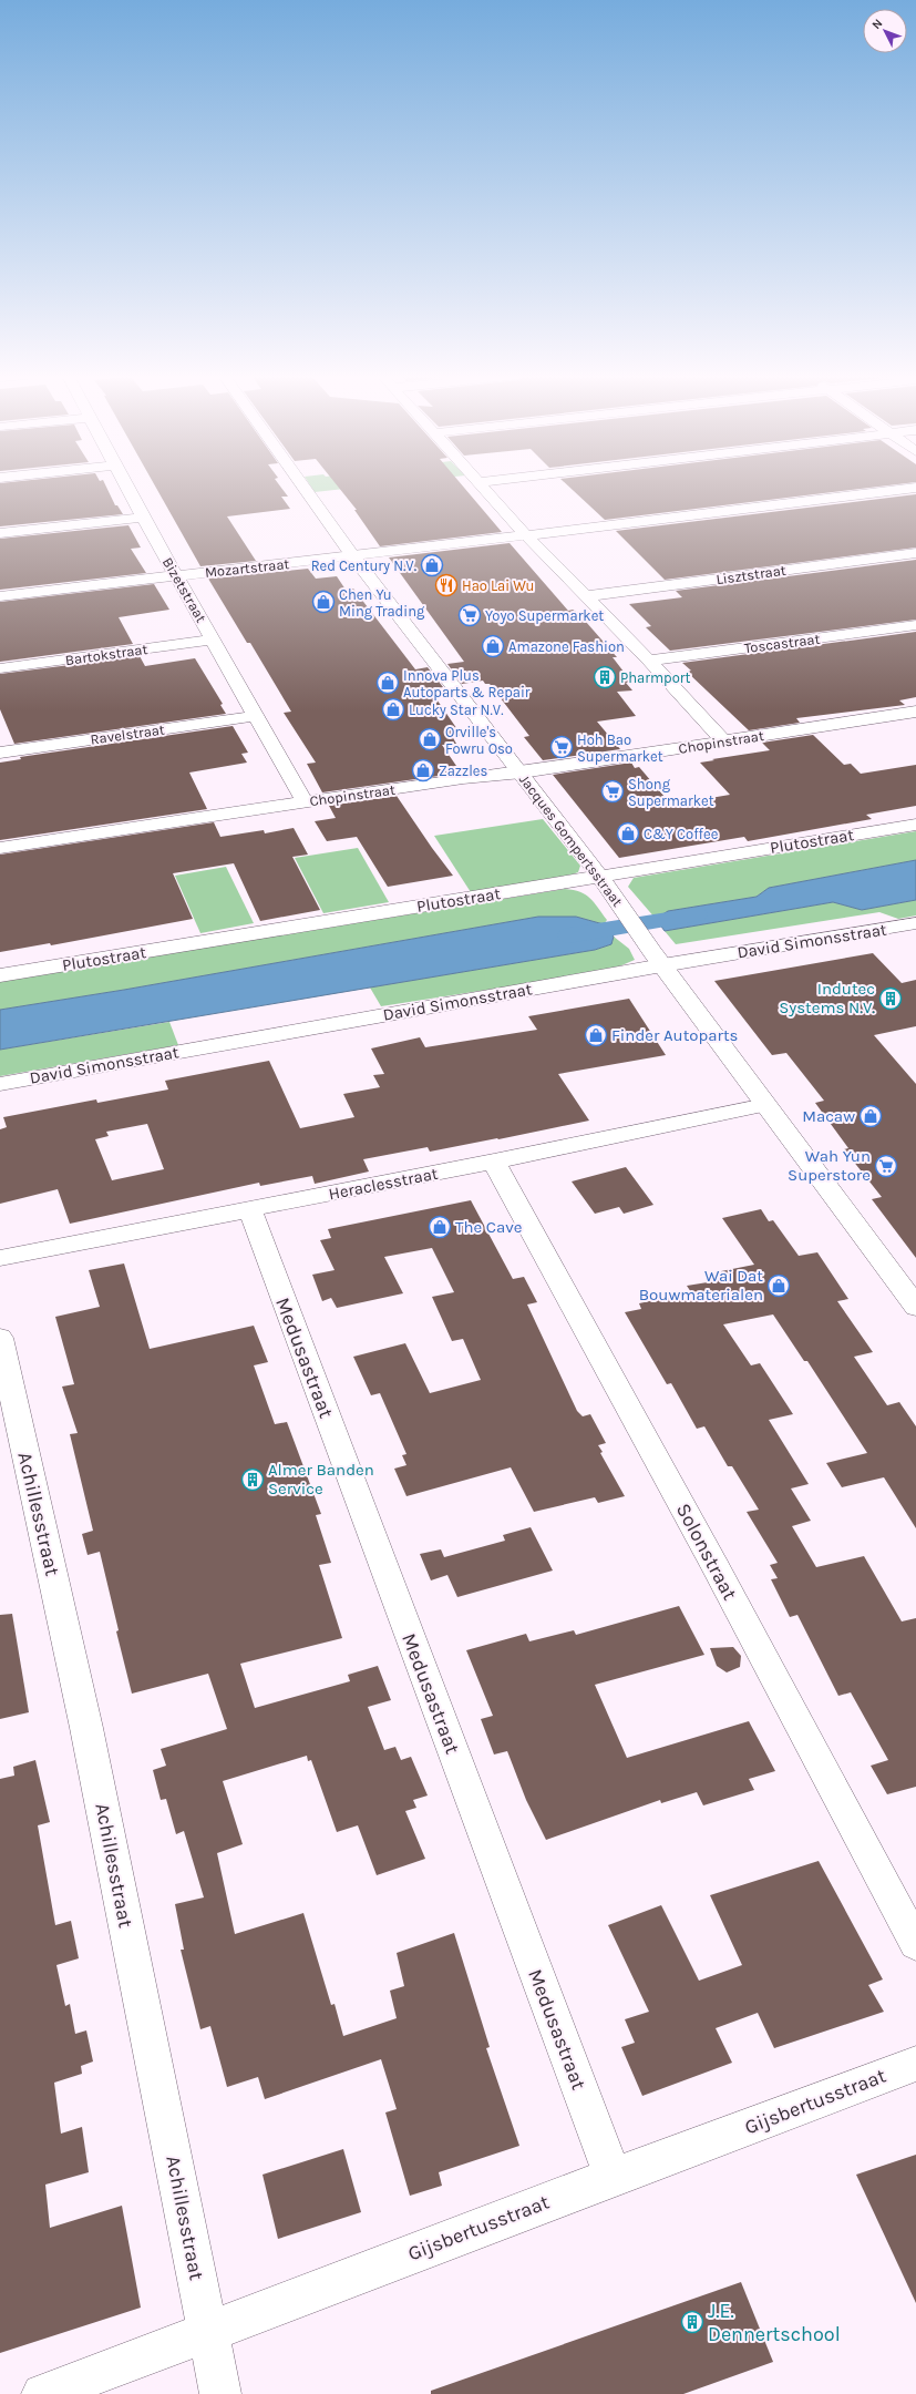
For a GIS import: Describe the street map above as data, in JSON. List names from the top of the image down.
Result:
{
  "streets": {
    "street": [
      "Mozartstraat",
      "Lisztstraat",
      "Bizetstraat",
      "Toscastraat",
      "Bartokstraat",
      "Ravelstraat",
      "Chopinstraat",
      "Jacques Gompertsstraat",
      "Plutostraat",
      "David Simonsstraat",
      "Heraclesstraat",
      "Medusastraat",
      "Achillesstraat",
      "Solonstraat",
      "Gijsbertusstraat"
    ]
  },
  "crossings": [
    ["Mozartstraat", "Bizetstraat"],
    ["Mozartstraat", "Jacques Gompertsstraat"],
    ["Bizetstraat", "Bartokstraat"],
    ["Bizetstraat", "Ravelstraat"],
    ["Bizetstraat", "Chopinstraat"],
    ["Chopinstraat", "Jacques Gompertsstraat"],
    ["Jacques Gompertsstraat", "Plutostraat"],
    ["Jacques Gompertsstraat", "David Simonsstraat"],
    ["Jacques Gompertsstraat", "Heraclesstraat"],
    ["Heraclesstraat", "Medusastraat"],
    ["Heraclesstraat", "Solonstraat"],
    ["Medusastraat", "Gijsbertusstraat"],
    ["Achillesstraat", "Gijsbertusstraat"]
  ],
  "places": {
    "shop": [
      "Red Century N.V.",
      "Chen Yu Ming Trading",
      "Amazone Fashion",
      "Innova Plus Autoparts & Repair",
      "Lucky Star N.V.",
      "Orville's Fowru Oso",
      "Zazzles",
      "C&Y Coffee",
      "Finder Autoparts",
      "Macaw",
      "The Cave",
      "Wai Dat Bouwmaterialen"
    ],
    "restaurant": ["Hao Lai Wu"],
    "supermarket": [
      "Yoyo Supermarket",
      "Hoh Bao Supermarket",
      "Shong Supermarket",
      "Wah Yun Superstore"
    ],
    "building": [
      "Pharmport",
      "Indutec Systems N.V.",
      "Almer Banden Service",
      "J.E. Dennertschool"
    ]
  },
  "north": "top left"
}
